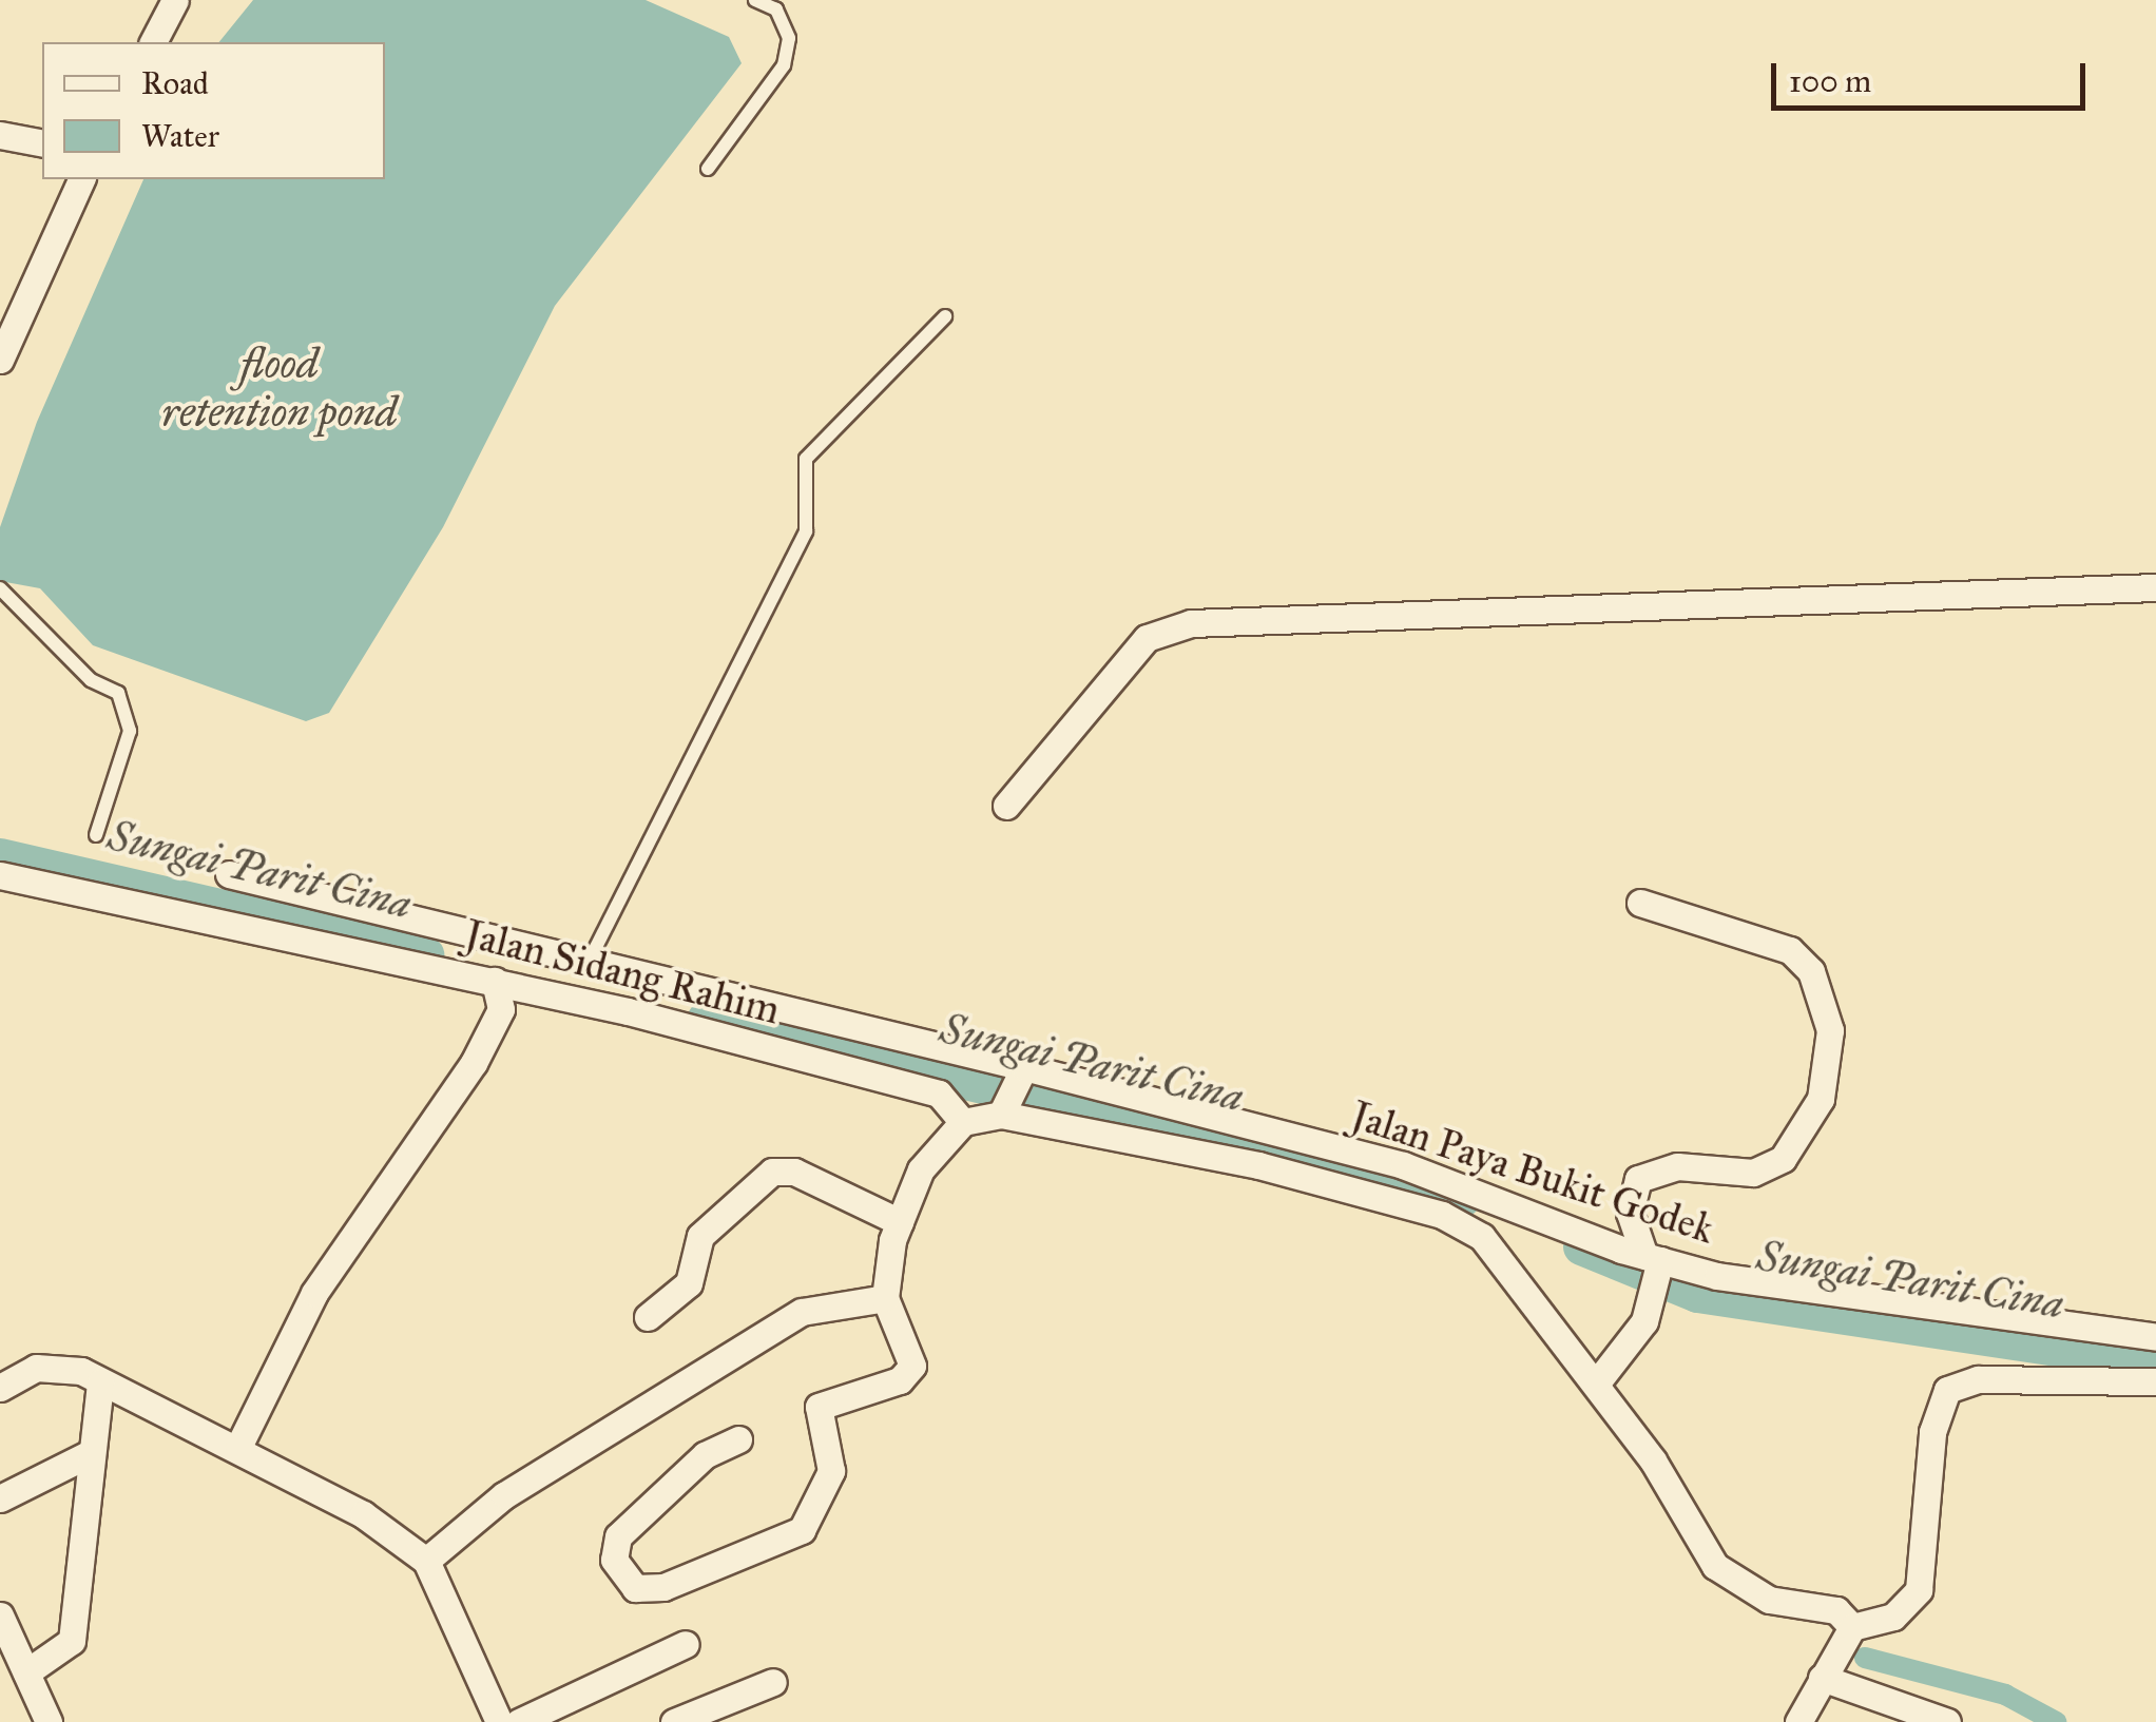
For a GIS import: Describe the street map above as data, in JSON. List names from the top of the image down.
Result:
{
  "streets": {
    "street": ["Jalan Sidang Rahim", "Jalan Paya Bukit Godek"]
  },
  "water": ["flood retention pond", "Sungai Parit Cina"],
  "legend": ["Road", "Water"],
  "scale_bar": "100 m"
}
